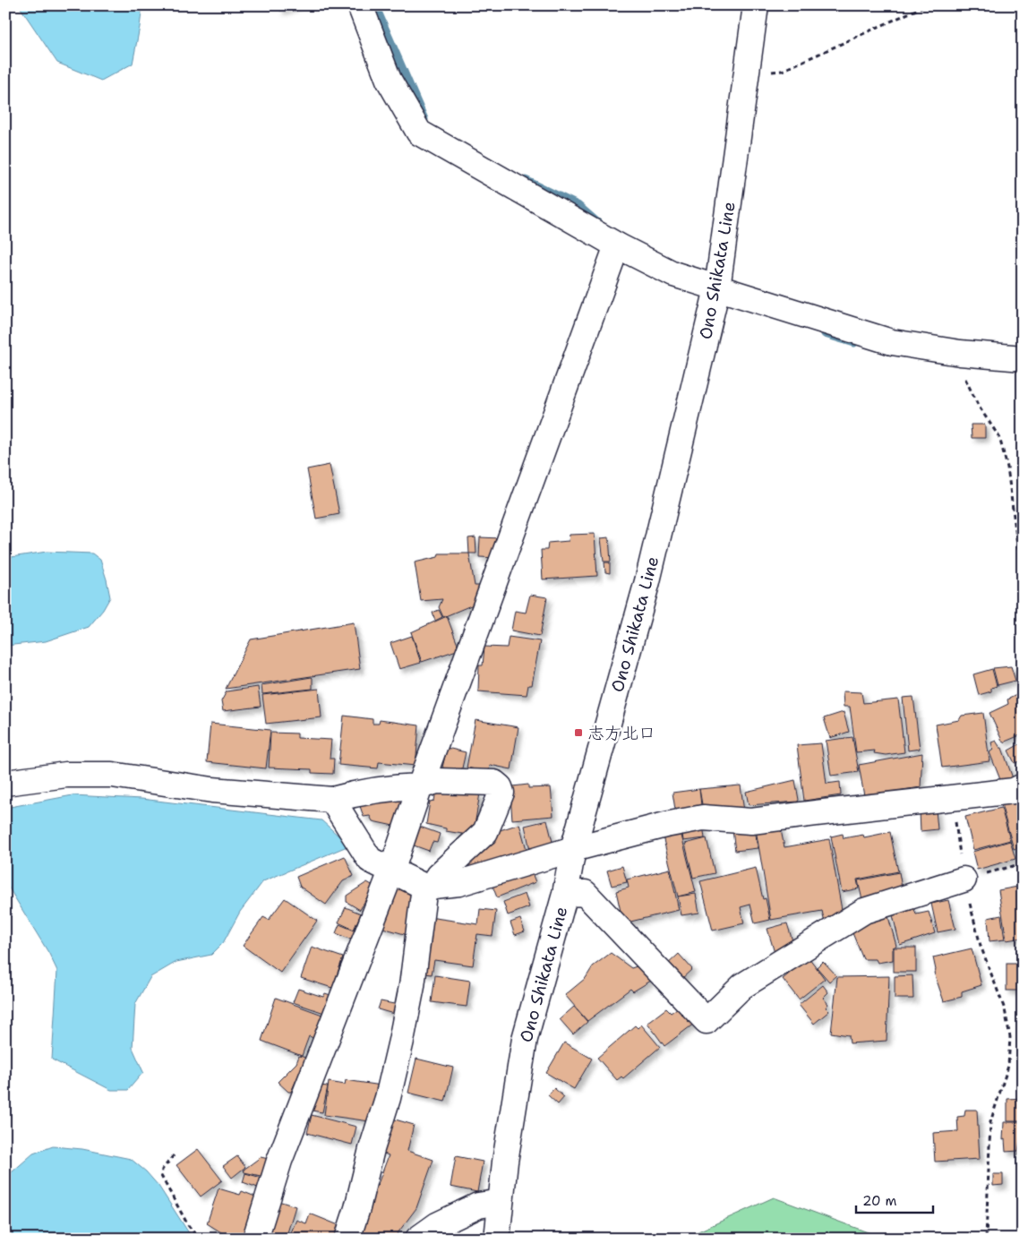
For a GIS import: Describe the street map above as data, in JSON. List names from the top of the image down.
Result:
{
  "streets": {
    "street": ["Ono Shikata Line"]
  },
  "places": {
    "transit": ["志方北口"]
  },
  "scale_bar": "20 m"
}
